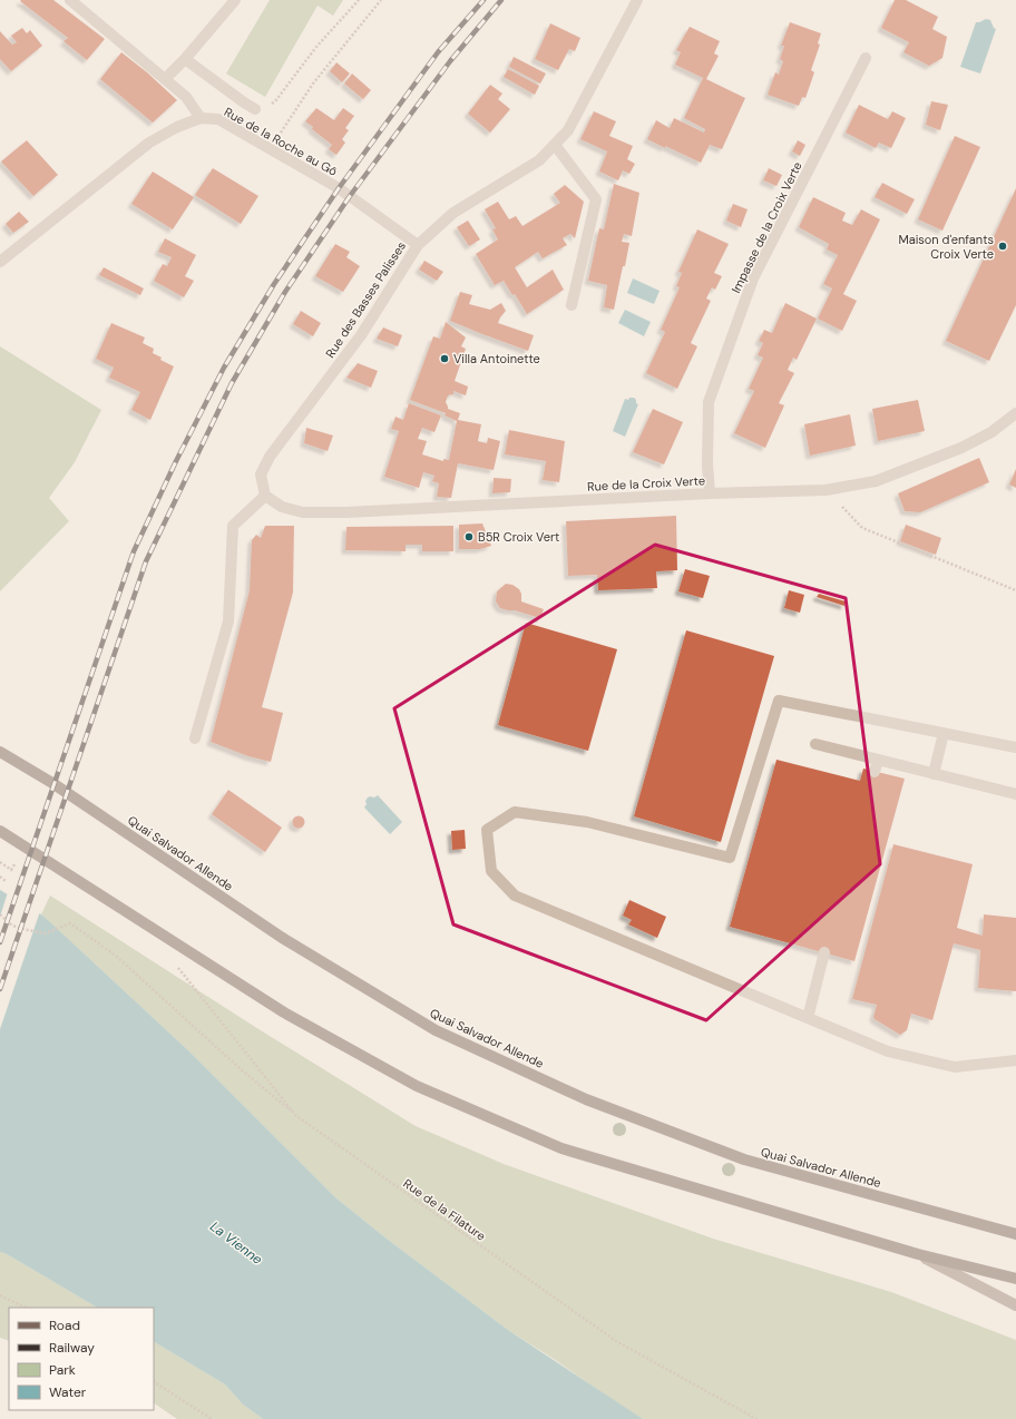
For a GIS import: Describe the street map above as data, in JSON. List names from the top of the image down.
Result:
{
  "streets": {
    "main road": ["Quai Salvador Allende"],
    "street": [
      "Rue de la Roche au Gô",
      "Impasse de la Croix Verte",
      "Rue des Basses Palisses",
      "Rue de la Croix Verte"
    ],
    "path": ["Rue de la Filature"]
  },
  "crossings": [
    ["Rue de la Roche au Gô", "Rue des Basses Palisses"],
    ["Impasse de la Croix Verte", "Rue de la Croix Verte"],
    ["Rue des Basses Palisses", "Rue de la Croix Verte"]
  ],
  "water": ["La Vienne"],
  "places": ["Maison d'enfants Croix Verte", "Villa Antoinette", "B5R Croix Vert"],
  "legend": [
    "Road",
    "Railway",
    "Park",
    "Water"
  ]
}
